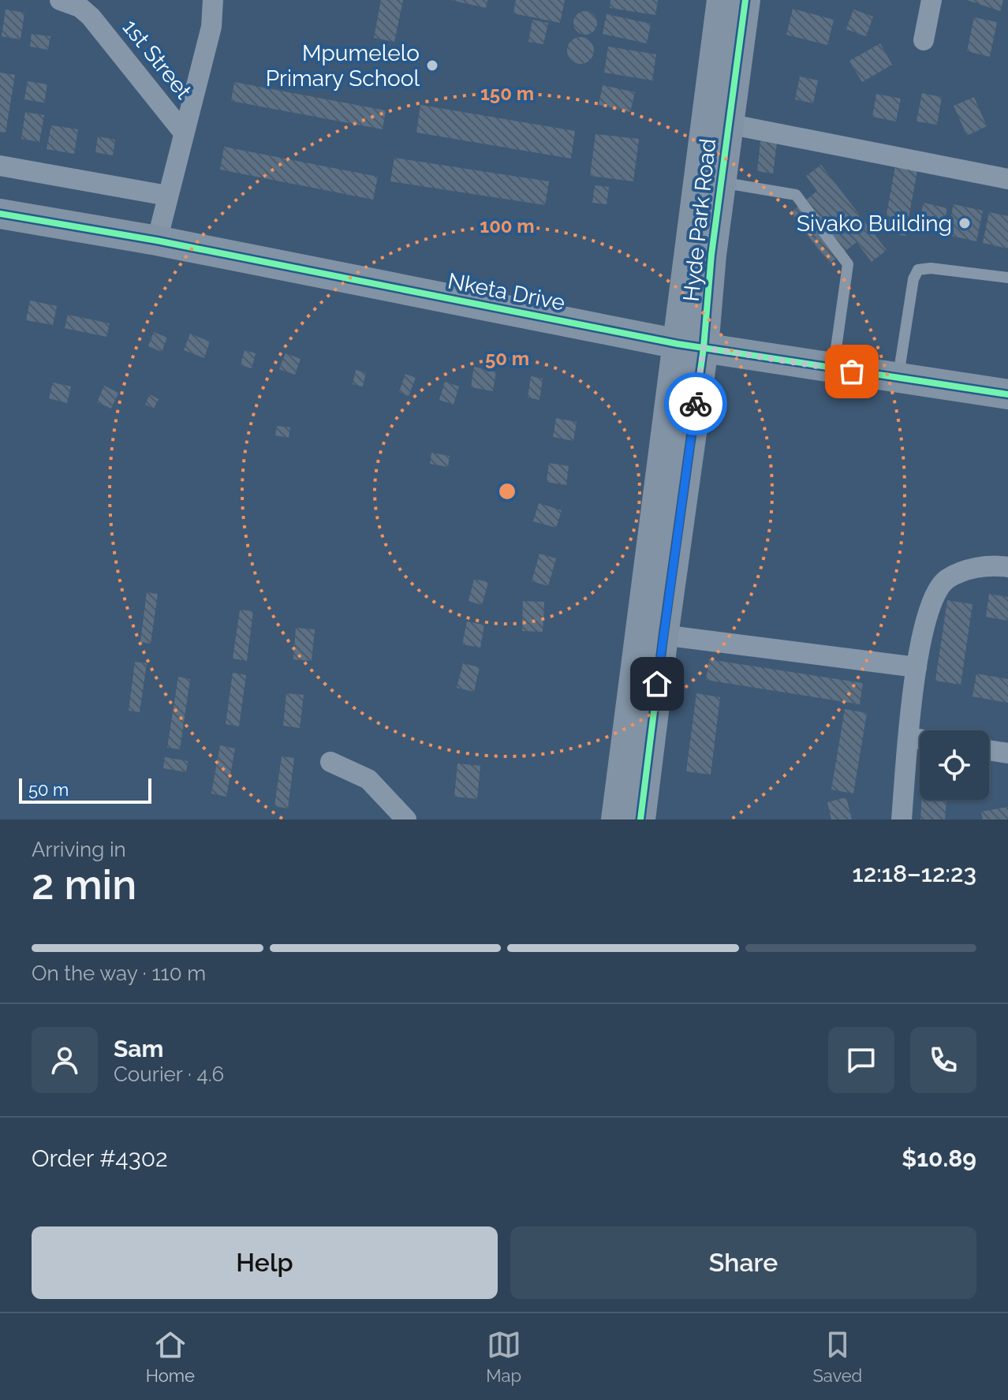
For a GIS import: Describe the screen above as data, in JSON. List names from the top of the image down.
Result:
{
  "streets": {
    "street": ["1st Street", "Hyde Park Road", "Nketa Drive"]
  },
  "crossings": [
    ["Hyde Park Road", "Nketa Drive"]
  ],
  "places": ["Mpumelelo Primary School", "Sivako Building"],
  "scale_bar": "50 m",
  "page": {
    "scale": "50 m",
    "heading": ["2 min", "Arriving in", "12:18–12:23"],
    "panel": [
      "Sam",
      "Courier · 4.6",
      "Order #4302",
      "$10.89"
    ],
    "bar": "On the way · 110 m",
    "buttons": ["Help", "Share"],
    "tabs": ["Home", "Map", "Saved"]
  },
  "rings": ["150 m", "100 m", "50 m"]
}
